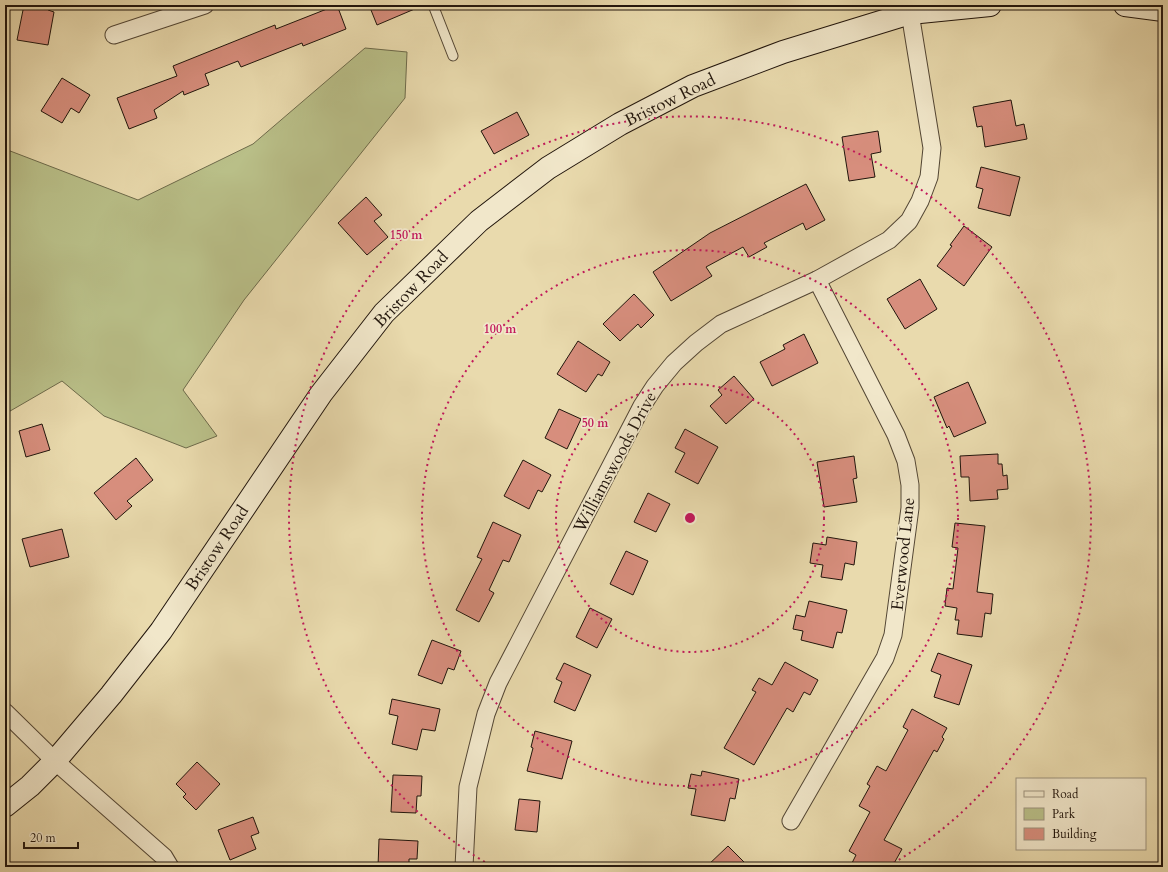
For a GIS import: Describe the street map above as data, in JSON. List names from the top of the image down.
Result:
{
  "streets": {
    "main road": ["Bristow Road"],
    "street": ["Williamswoods Drive", "Everwood Lane"]
  },
  "crossings": [
    ["Bristow Road", "Williamswoods Drive"],
    ["Williamswoods Drive", "Everwood Lane"]
  ],
  "legend": ["Road", "Park", "Building"],
  "scale_bar": "20 m",
  "rings": ["150 m", "100 m", "50 m"]
}
